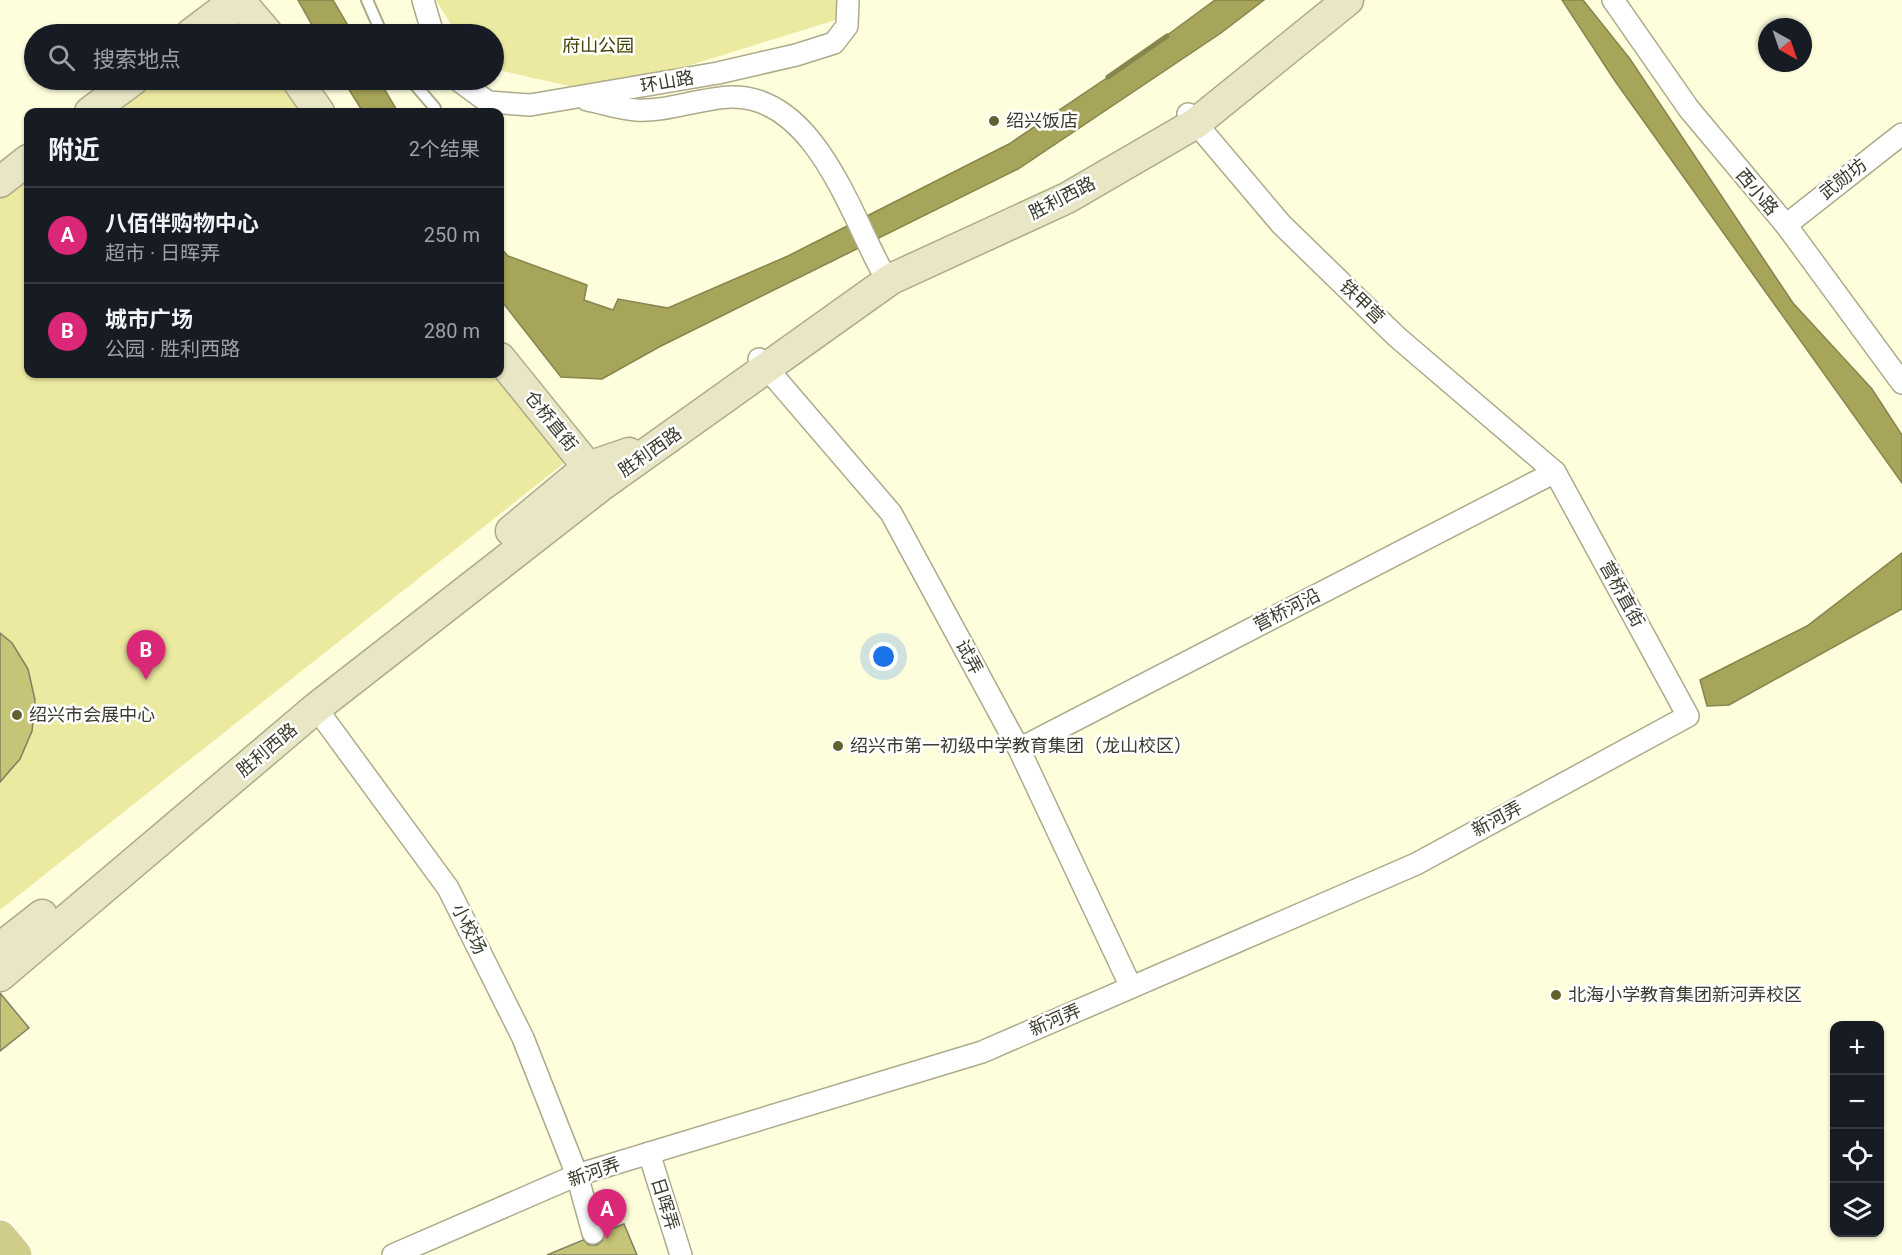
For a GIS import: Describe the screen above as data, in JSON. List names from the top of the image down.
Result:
{
  "streets": {
    "main road": ["胜利西路", "仓桥直街"],
    "street": [
      "环山路",
      "武勋坊",
      "西小路",
      "铁甲营",
      "营桥直街",
      "营桥河沿",
      "试弄",
      "新河弄",
      "小校场",
      "日晖弄"
    ]
  },
  "crossings": [
    ["武勋坊", "西小路"],
    ["胜利西路", "铁甲营"],
    ["胜利西路", "仓桥直街"],
    ["胜利西路", "试弄"],
    ["胜利西路", "小校场"],
    ["铁甲营", "营桥直街"],
    ["铁甲营", "营桥河沿"],
    ["营桥直街", "营桥河沿"],
    ["营桥直街", "新河弄"],
    ["营桥河沿", "试弄"],
    ["试弄", "新河弄"],
    ["新河弄", "小校场"],
    ["新河弄", "日晖弄"]
  ],
  "parks": ["府山公园"],
  "places": [
    "绍兴饭店",
    "绍兴市会展中心",
    "绍兴市第一初级中学教育集团（龙山校区）",
    "北海小学教育集团新河弄校区"
  ],
  "north": "bottom right",
  "page": {
    "search": "搜索地点",
    "heading": ["附近", "2个结果"],
    "list": [
      {
        "mark": "A",
        "name": "八佰伴购物中心",
        "note": "超市 · 日晖弄",
        "value": "250 m"
      },
      {
        "mark": "B",
        "name": "城市广场",
        "note": "公园 · 胜利西路",
        "value": "280 m"
      }
    ],
    "pins": ["B", "A"],
    "map_buttons": ["+", "−"]
  }
}
